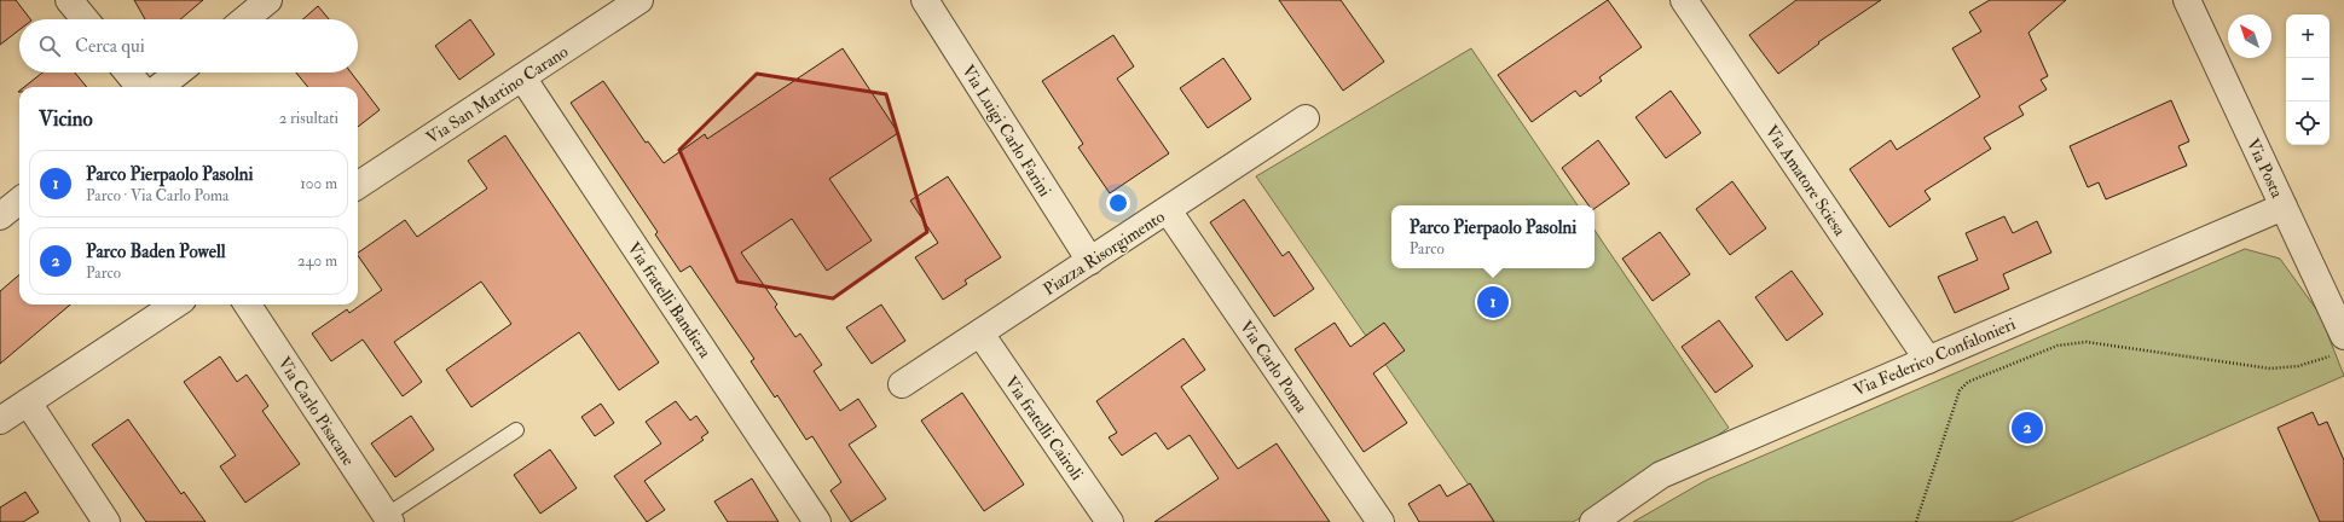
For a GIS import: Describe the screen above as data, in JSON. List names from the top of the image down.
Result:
{
  "streets": {
    "street": [
      "Via San Martino Carano",
      "Via Luigi Carlo Farini",
      "Via Posta",
      "Via Amatore Sciesa",
      "Piazza Risorgimento",
      "Via fratelli Bandiera",
      "Via Federico Confalonieri",
      "Via Carlo Poma",
      "Via Carlo Pisacane",
      "Via fratelli Cairoli"
    ]
  },
  "crossings": [
    ["Via San Martino Carano", "Via fratelli Bandiera"],
    ["Via Luigi Carlo Farini", "Piazza Risorgimento"],
    ["Via Posta", "Via Federico Confalonieri"],
    ["Via Amatore Sciesa", "Via Federico Confalonieri"],
    ["Piazza Risorgimento", "Via Carlo Poma"],
    ["Piazza Risorgimento", "Via fratelli Cairoli"]
  ],
  "north": "top left",
  "page": {
    "map_buttons": ["+", "−"],
    "search": "Cerca qui",
    "heading": ["Vicino", "2 risultati"],
    "list": [
      {
        "mark": "1",
        "name": "Parco Pierpaolo Pasolni",
        "note": "Parco · Via Carlo Poma",
        "value": "100 m"
      },
      {
        "mark": "2",
        "name": "Parco Baden Powell",
        "note": "Parco",
        "value": "240 m"
      }
    ],
    "popup": ["Parco Pierpaolo Pasolni", "Parco"],
    "pins": ["1", "2"]
  }
}
